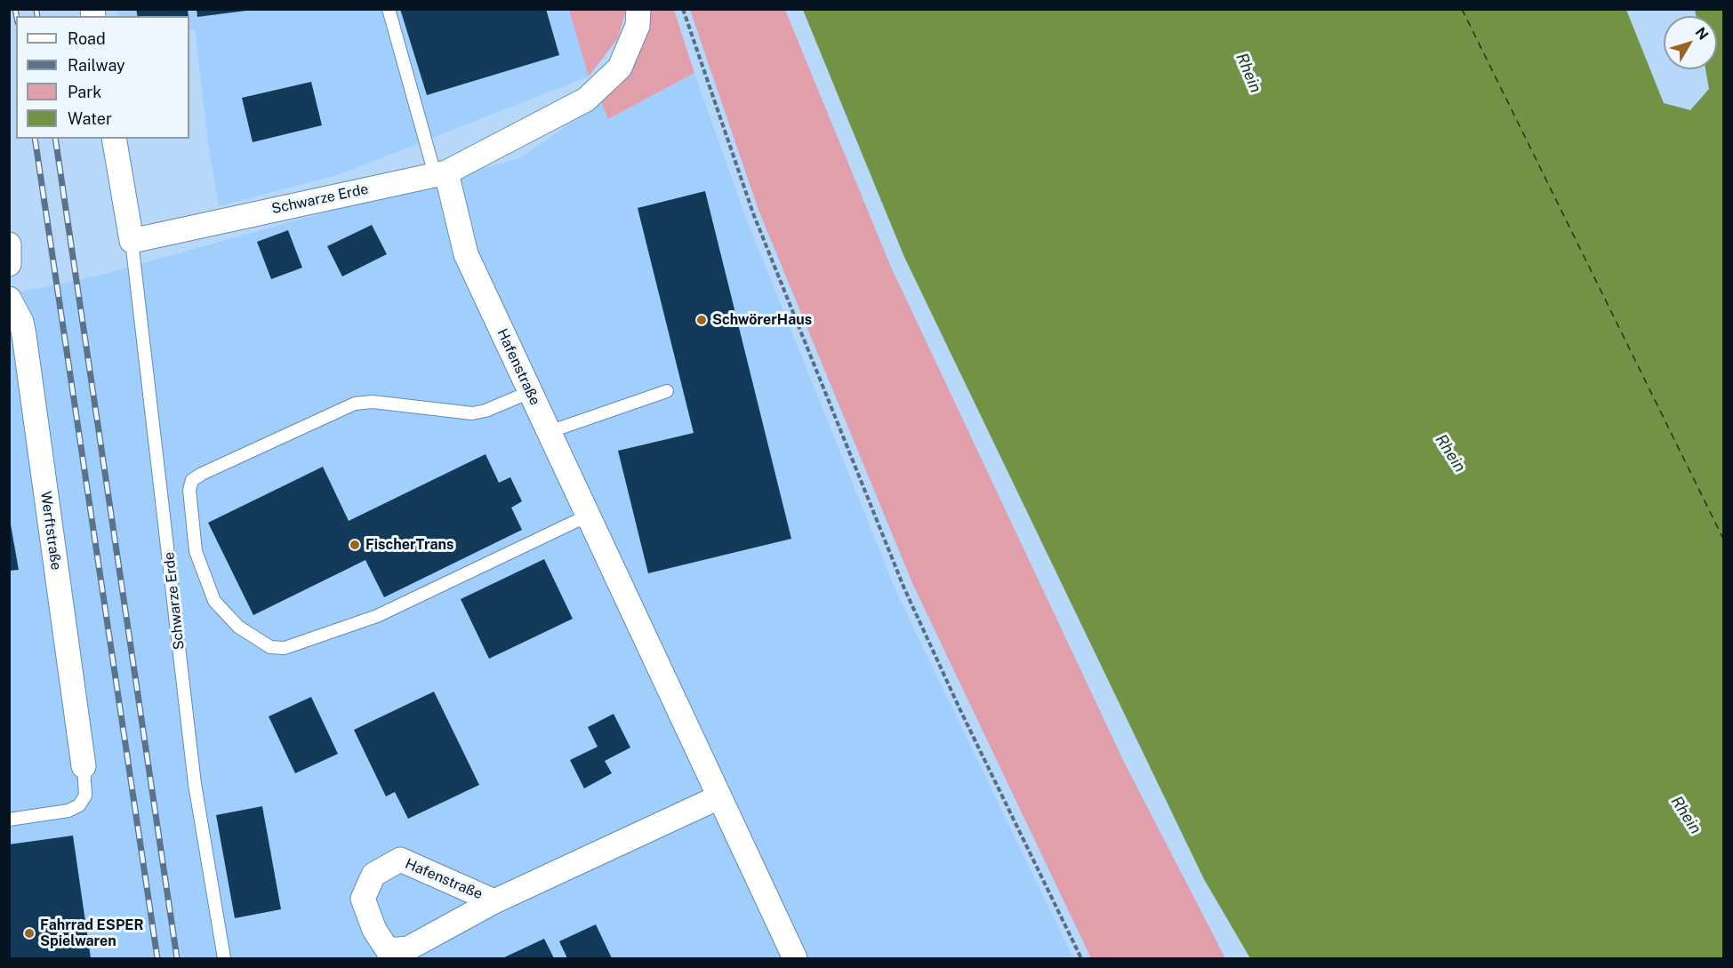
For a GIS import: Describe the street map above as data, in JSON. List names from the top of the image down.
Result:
{
  "streets": {
    "street": ["Schwarze Erde", "Hafenstraße", "Werftstraße"]
  },
  "crossings": [
    ["Schwarze Erde", "Hafenstraße"]
  ],
  "water": ["Rhein"],
  "places": ["SchwörerHaus", "FischerTrans", "Fahrrad ESPER Spielwaren"],
  "legend": [
    "Road",
    "Railway",
    "Park",
    "Water"
  ],
  "north": "top right"
}
